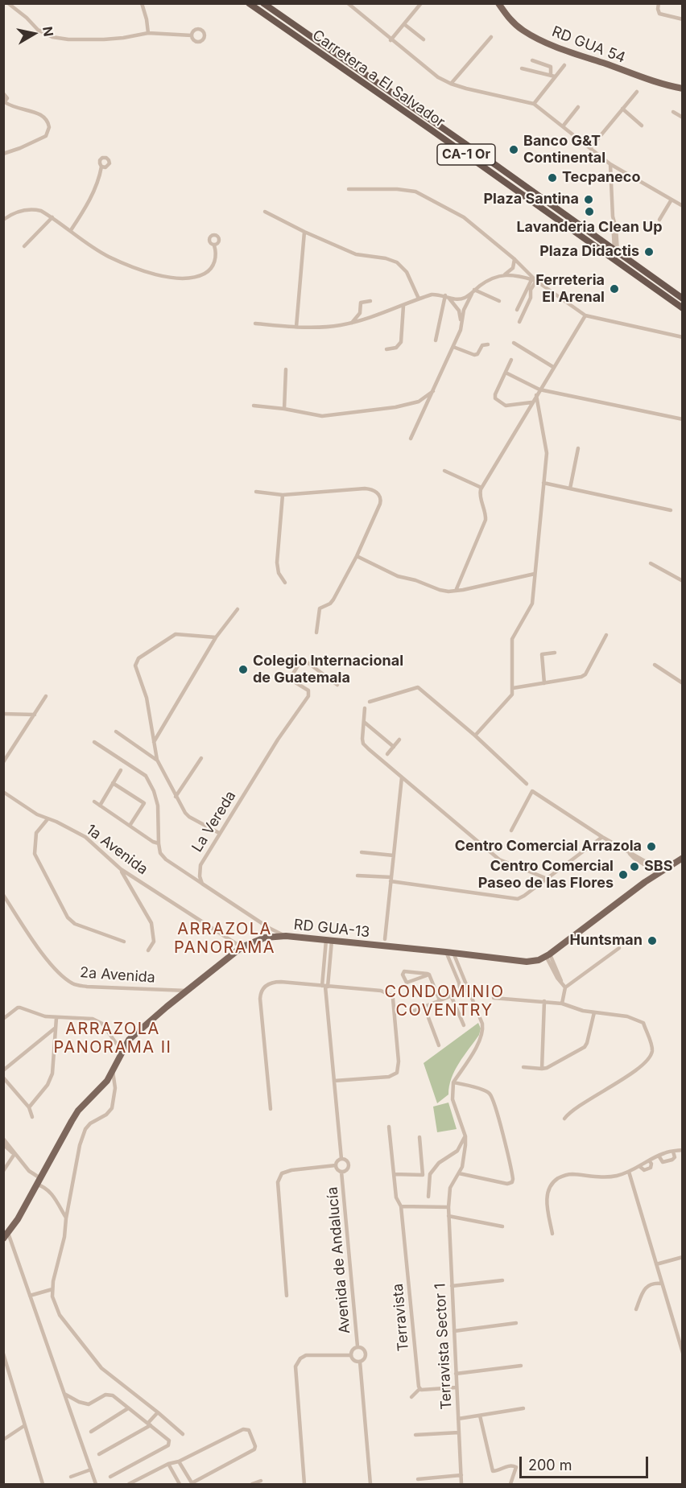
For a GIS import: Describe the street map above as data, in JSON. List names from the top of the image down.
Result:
{
  "streets": {
    "highway": ["Carretera a El Salvador", "CA-1 Or"],
    "main road": ["RD GUA 54", "RD GUA-13"],
    "street": [
      "La Vereda",
      "1a Avenida",
      "2a Avenida",
      "Avenida de Andalucía",
      "Terravista",
      "Terravista Sector 1"
    ]
  },
  "crossings": [
    ["1a Avenida", "RD GUA-13"],
    ["RD GUA-13", "2a Avenida"]
  ],
  "districts": ["ARRAZOLA PANORAMA", "CONDOMINIO COVENTRY", "ARRAZOLA PANORAMA II"],
  "places": [
    "Banco G&T Continental",
    "Tecpaneco",
    "Plaza Santina",
    "Lavanderia Clean Up",
    "Plaza Didactis",
    "Ferreteria El Arenal",
    "Colegio Internacional de Guatemala",
    "Centro Comercial Arrazola",
    "SBS",
    "Centro Comercial Paseo de las Flores",
    "Huntsman"
  ],
  "scale_bar": "200 m",
  "north": "right"
}
